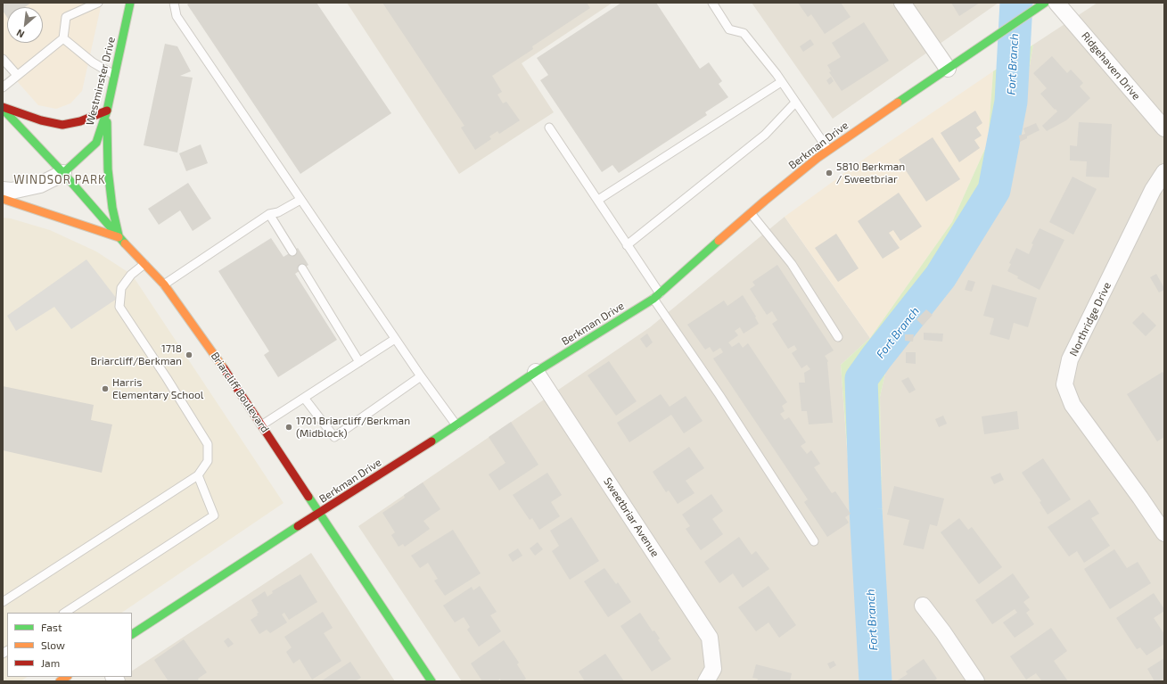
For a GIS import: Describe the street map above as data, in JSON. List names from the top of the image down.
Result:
{
  "streets": {
    "street": [
      "Ridgehaven Drive",
      "Westminster Drive",
      "Berkman Drive",
      "Northridge Drive",
      "Briarcliff Boulevard",
      "Sweetbriar Avenue"
    ]
  },
  "crossings": [
    ["Westminster Drive", "Briarcliff Boulevard"],
    ["Berkman Drive", "Briarcliff Boulevard"],
    ["Berkman Drive", "Sweetbriar Avenue"]
  ],
  "districts": ["WINDSOR PARK"],
  "water": ["Fort Branch"],
  "places": [
    "5810 Berkman / Sweetbriar",
    "1718 Briarcliff/Berkman",
    "Harris Elementary School",
    "1701 Briarcliff/Berkman (Midblock)"
  ],
  "legend": ["Fast", "Slow", "Jam"],
  "north": "bottom left"
}
